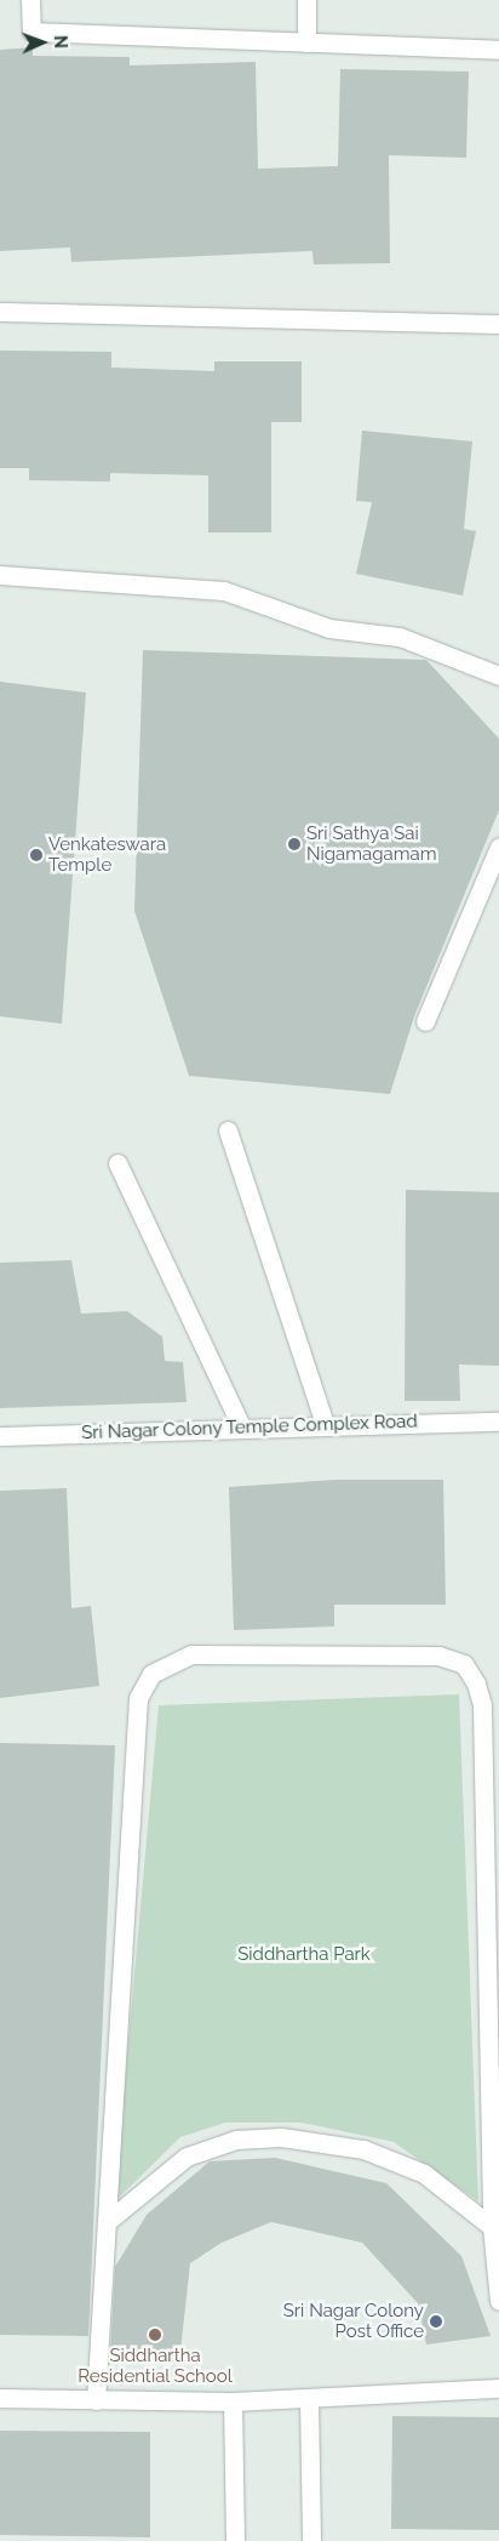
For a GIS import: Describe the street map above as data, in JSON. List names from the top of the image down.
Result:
{
  "streets": {
    "street": ["Sri Nagar Colony Temple Complex Road"]
  },
  "parks": ["Siddhartha Park"],
  "places": [
    "Sri Sathya Sai Nigamagamam",
    "Venkateswara Temple",
    "Sri Nagar Colony Post Office",
    "Siddhartha Residential School"
  ],
  "north": "right"
}
